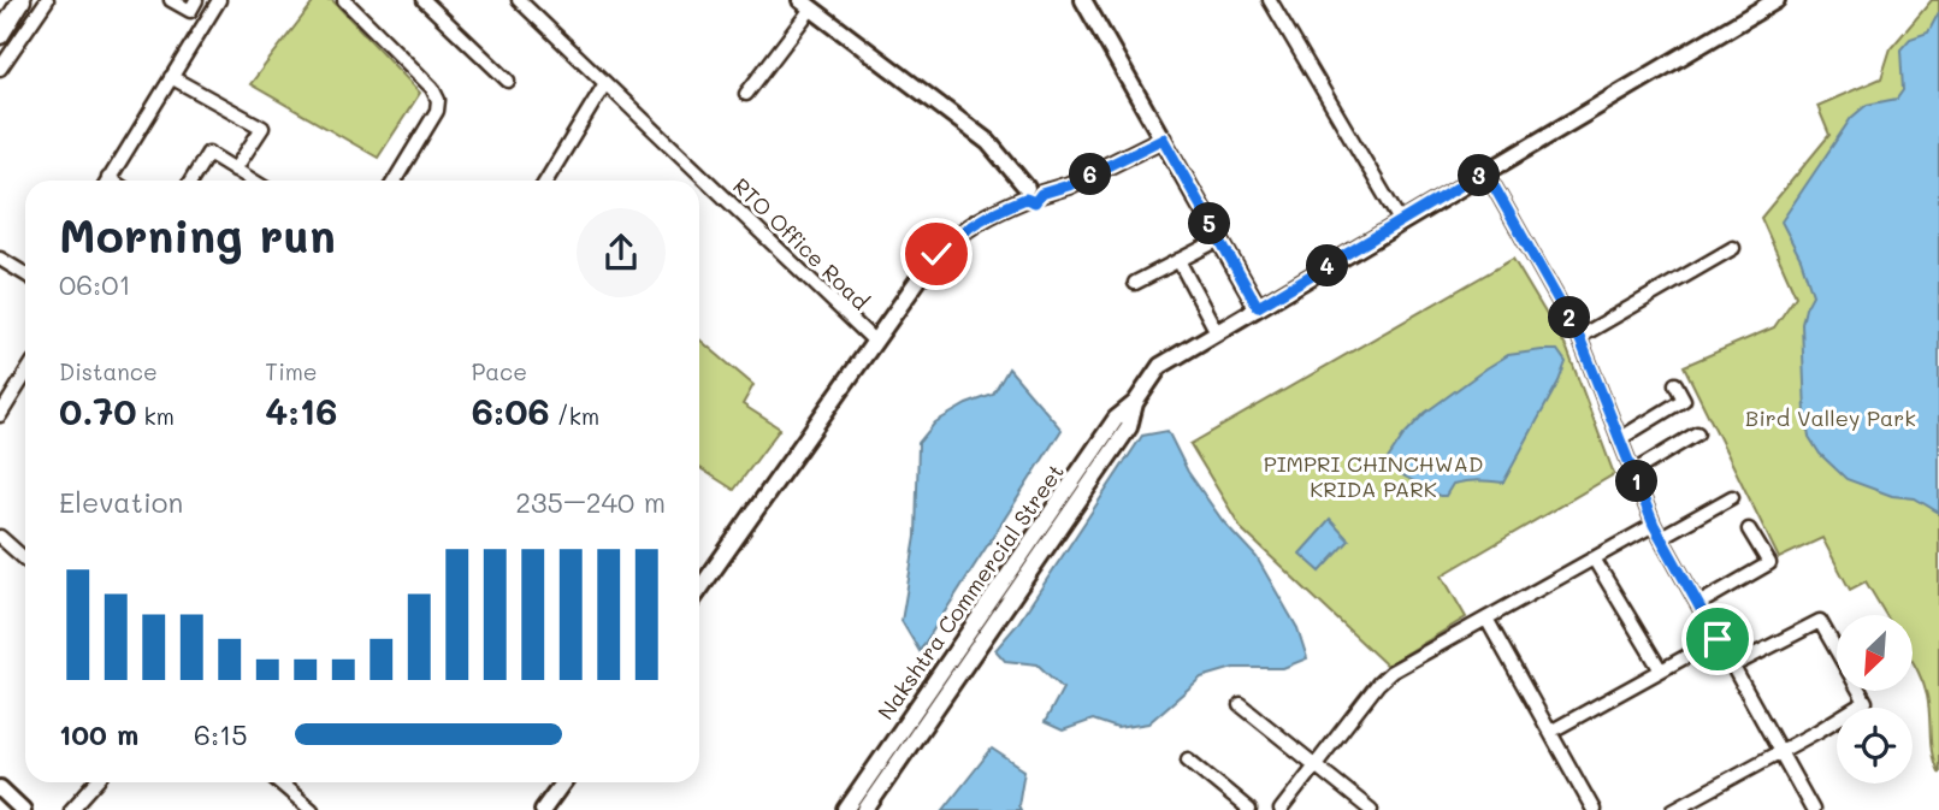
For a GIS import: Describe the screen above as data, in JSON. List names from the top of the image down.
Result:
{
  "streets": {
    "street": ["RTO Office Road", "Nakshtra Commercial Street"]
  },
  "parks": ["Bird Valley Park", "PIMPRI CHINCHWAD KRIDA PARK"],
  "north": "bottom left",
  "page": {
    "pins": [
      "6",
      "3",
      "5",
      "4",
      "2",
      "1"
    ],
    "heading": ["Morning run", "06:01"],
    "stats": [
      ["Distance", "0.70 km"],
      ["Time", "4:16"],
      ["Pace", "6:06 /km"]
    ],
    "chart": ["Elevation", "235–240 m"],
    "list": [
      {
        "name": "100 m",
        "note": "6:15"
      }
    ]
  }
}
